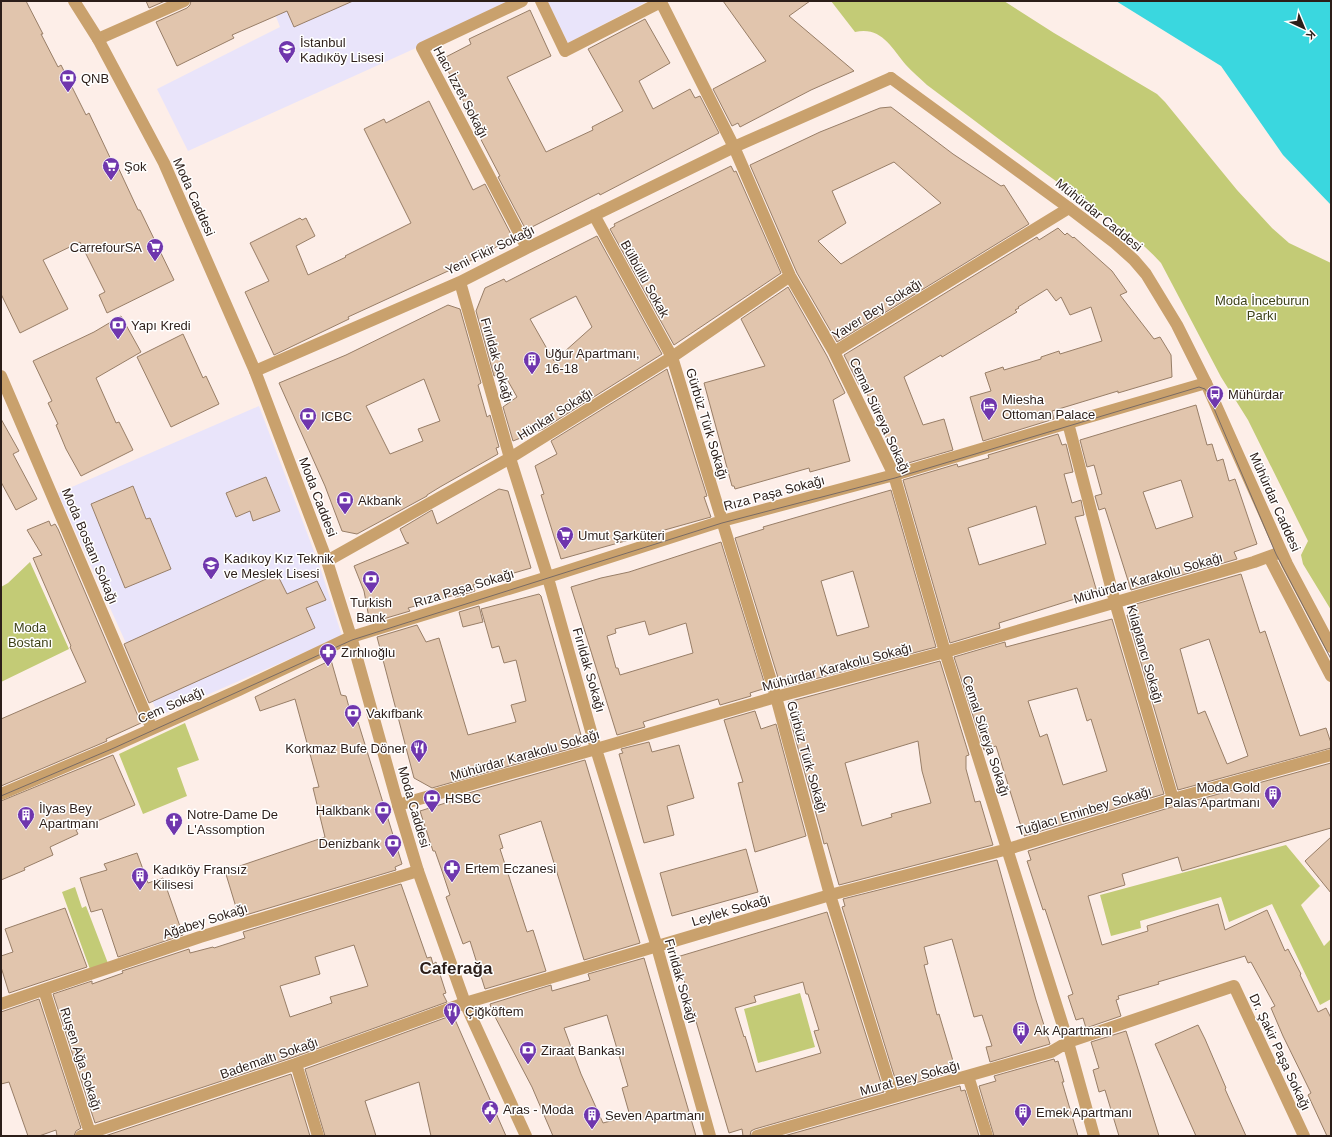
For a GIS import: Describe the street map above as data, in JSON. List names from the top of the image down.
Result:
{
  "streets": {
    "street": [
      "Hacı İzzet Sokağı",
      "Moda Caddesi",
      "Mühürdar Caddesi",
      "Yeni Fikir Sokağı",
      "Bülbüllü Sokak",
      "Yaver Bey Sokağı",
      "Fırıldak Sokağı",
      "Hünkar Sokağı",
      "Cemal Süreya Sokağı",
      "Gürbüz Türk Sokağı",
      "Rıza Paşa Sokağı",
      "Moda Bostanı Sokağı",
      "Mühürdar Karakolu Sokağı",
      "Kılaptancı Sokağı",
      "Cem Sokağı",
      "Tuğlacı Eminbey Sokağı",
      "Leylek Sokağı",
      "Ağabey Sokağı",
      "Dr. Şakir Paşa Sokağı",
      "Bademaltı Sokağı",
      "Ruşen Ağa Sokağı",
      "Murat Bey Sokağı"
    ]
  },
  "crossings": [
    ["Hacı İzzet Sokağı", "Yeni Fikir Sokağı"],
    ["Moda Caddesi", "Yeni Fikir Sokağı"],
    ["Moda Caddesi", "Hünkar Sokağı"],
    ["Moda Caddesi", "Rıza Paşa Sokağı"],
    ["Moda Caddesi", "Mühürdar Karakolu Sokağı"],
    ["Moda Caddesi", "Cem Sokağı"],
    ["Moda Caddesi", "Leylek Sokağı"],
    ["Moda Caddesi", "Ağabey Sokağı"],
    ["Moda Caddesi", "Bademaltı Sokağı"],
    ["Mühürdar Caddesi", "Yeni Fikir Sokağı"],
    ["Mühürdar Caddesi", "Yaver Bey Sokağı"],
    ["Mühürdar Caddesi", "Rıza Paşa Sokağı"],
    ["Mühürdar Caddesi", "Mühürdar Karakolu Sokağı"],
    ["Yeni Fikir Sokağı", "Bülbüllü Sokak"],
    ["Yeni Fikir Sokağı", "Yaver Bey Sokağı"],
    ["Yeni Fikir Sokağı", "Fırıldak Sokağı"],
    ["Bülbüllü Sokak", "Hünkar Sokağı"],
    ["Bülbüllü Sokak", "Gürbüz Türk Sokağı"],
    ["Yaver Bey Sokağı", "Hünkar Sokağı"],
    ["Yaver Bey Sokağı", "Cemal Süreya Sokağı"],
    ["Fırıldak Sokağı", "Hünkar Sokağı"],
    ["Fırıldak Sokağı", "Rıza Paşa Sokağı"],
    ["Fırıldak Sokağı", "Mühürdar Karakolu Sokağı"],
    ["Fırıldak Sokağı", "Leylek Sokağı"],
    ["Hünkar Sokağı", "Gürbüz Türk Sokağı"],
    ["Cemal Süreya Sokağı", "Rıza Paşa Sokağı"],
    ["Cemal Süreya Sokağı", "Mühürdar Karakolu Sokağı"],
    ["Cemal Süreya Sokağı", "Tuğlacı Eminbey Sokağı"],
    ["Cemal Süreya Sokağı", "Leylek Sokağı"],
    ["Cemal Süreya Sokağı", "Dr. Şakir Paşa Sokağı"],
    ["Cemal Süreya Sokağı", "Murat Bey Sokağı"],
    ["Gürbüz Türk Sokağı", "Rıza Paşa Sokağı"],
    ["Gürbüz Türk Sokağı", "Mühürdar Karakolu Sokağı"],
    ["Gürbüz Türk Sokağı", "Leylek Sokağı"],
    ["Gürbüz Türk Sokağı", "Murat Bey Sokağı"],
    ["Rıza Paşa Sokağı", "Kılaptancı Sokağı"],
    ["Rıza Paşa Sokağı", "Cem Sokağı"],
    ["Moda Bostanı Sokağı", "Cem Sokağı"],
    ["Mühürdar Karakolu Sokağı", "Kılaptancı Sokağı"],
    ["Kılaptancı Sokağı", "Tuğlacı Eminbey Sokağı"],
    ["Tuğlacı Eminbey Sokağı", "Leylek Sokağı"],
    ["Leylek Sokağı", "Bademaltı Sokağı"],
    ["Ağabey Sokağı", "Ruşen Ağa Sokağı"],
    ["Dr. Şakir Paşa Sokağı", "Murat Bey Sokağı"],
    ["Bademaltı Sokağı", "Ruşen Ağa Sokağı"]
  ],
  "districts": ["Caferağa"],
  "parks": ["Moda İnceburun Parkı", "Moda Bostanı"],
  "places": {
    "school or university": ["İstanbul Kadıköy Lisesi", "Kadıkoy Kız Teknik ve Meslek Lisesi"],
    "bank": [
      "QNB",
      "Yapı Kredi",
      "ICBC",
      "Akbank",
      "Turkish Bank",
      "Vakıfbank",
      "HSBC",
      "Halkbank",
      "Denizbank",
      "Ziraat Bankası"
    ],
    "supermarket": ["Şok", "CarrefourSA", "Umut Şarküteri"],
    "building": [
      "Uğur Apartmanı, 16-18",
      "Moda Gold Palas Apartmanı",
      "İlyas Bey Apartmanı",
      "Kadıköy Fransız Kilisesi",
      "Ak Apartmanı",
      "Emek Apartmanı",
      "Seven Apartmanı"
    ],
    "bus stop": ["Mühürdar"],
    "hotel": ["Miesha Ottoman Palace"],
    "pharmacy": ["Zırhlıoğlu", "Ertem Eczanesi"],
    "restaurant": ["Korkmaz Bufe Döner", "Çiğköftem"],
    "church": ["Notre-Dame De L'Assomption"],
    "public building": ["Aras - Moda"]
  },
  "north": "bottom right"
}
